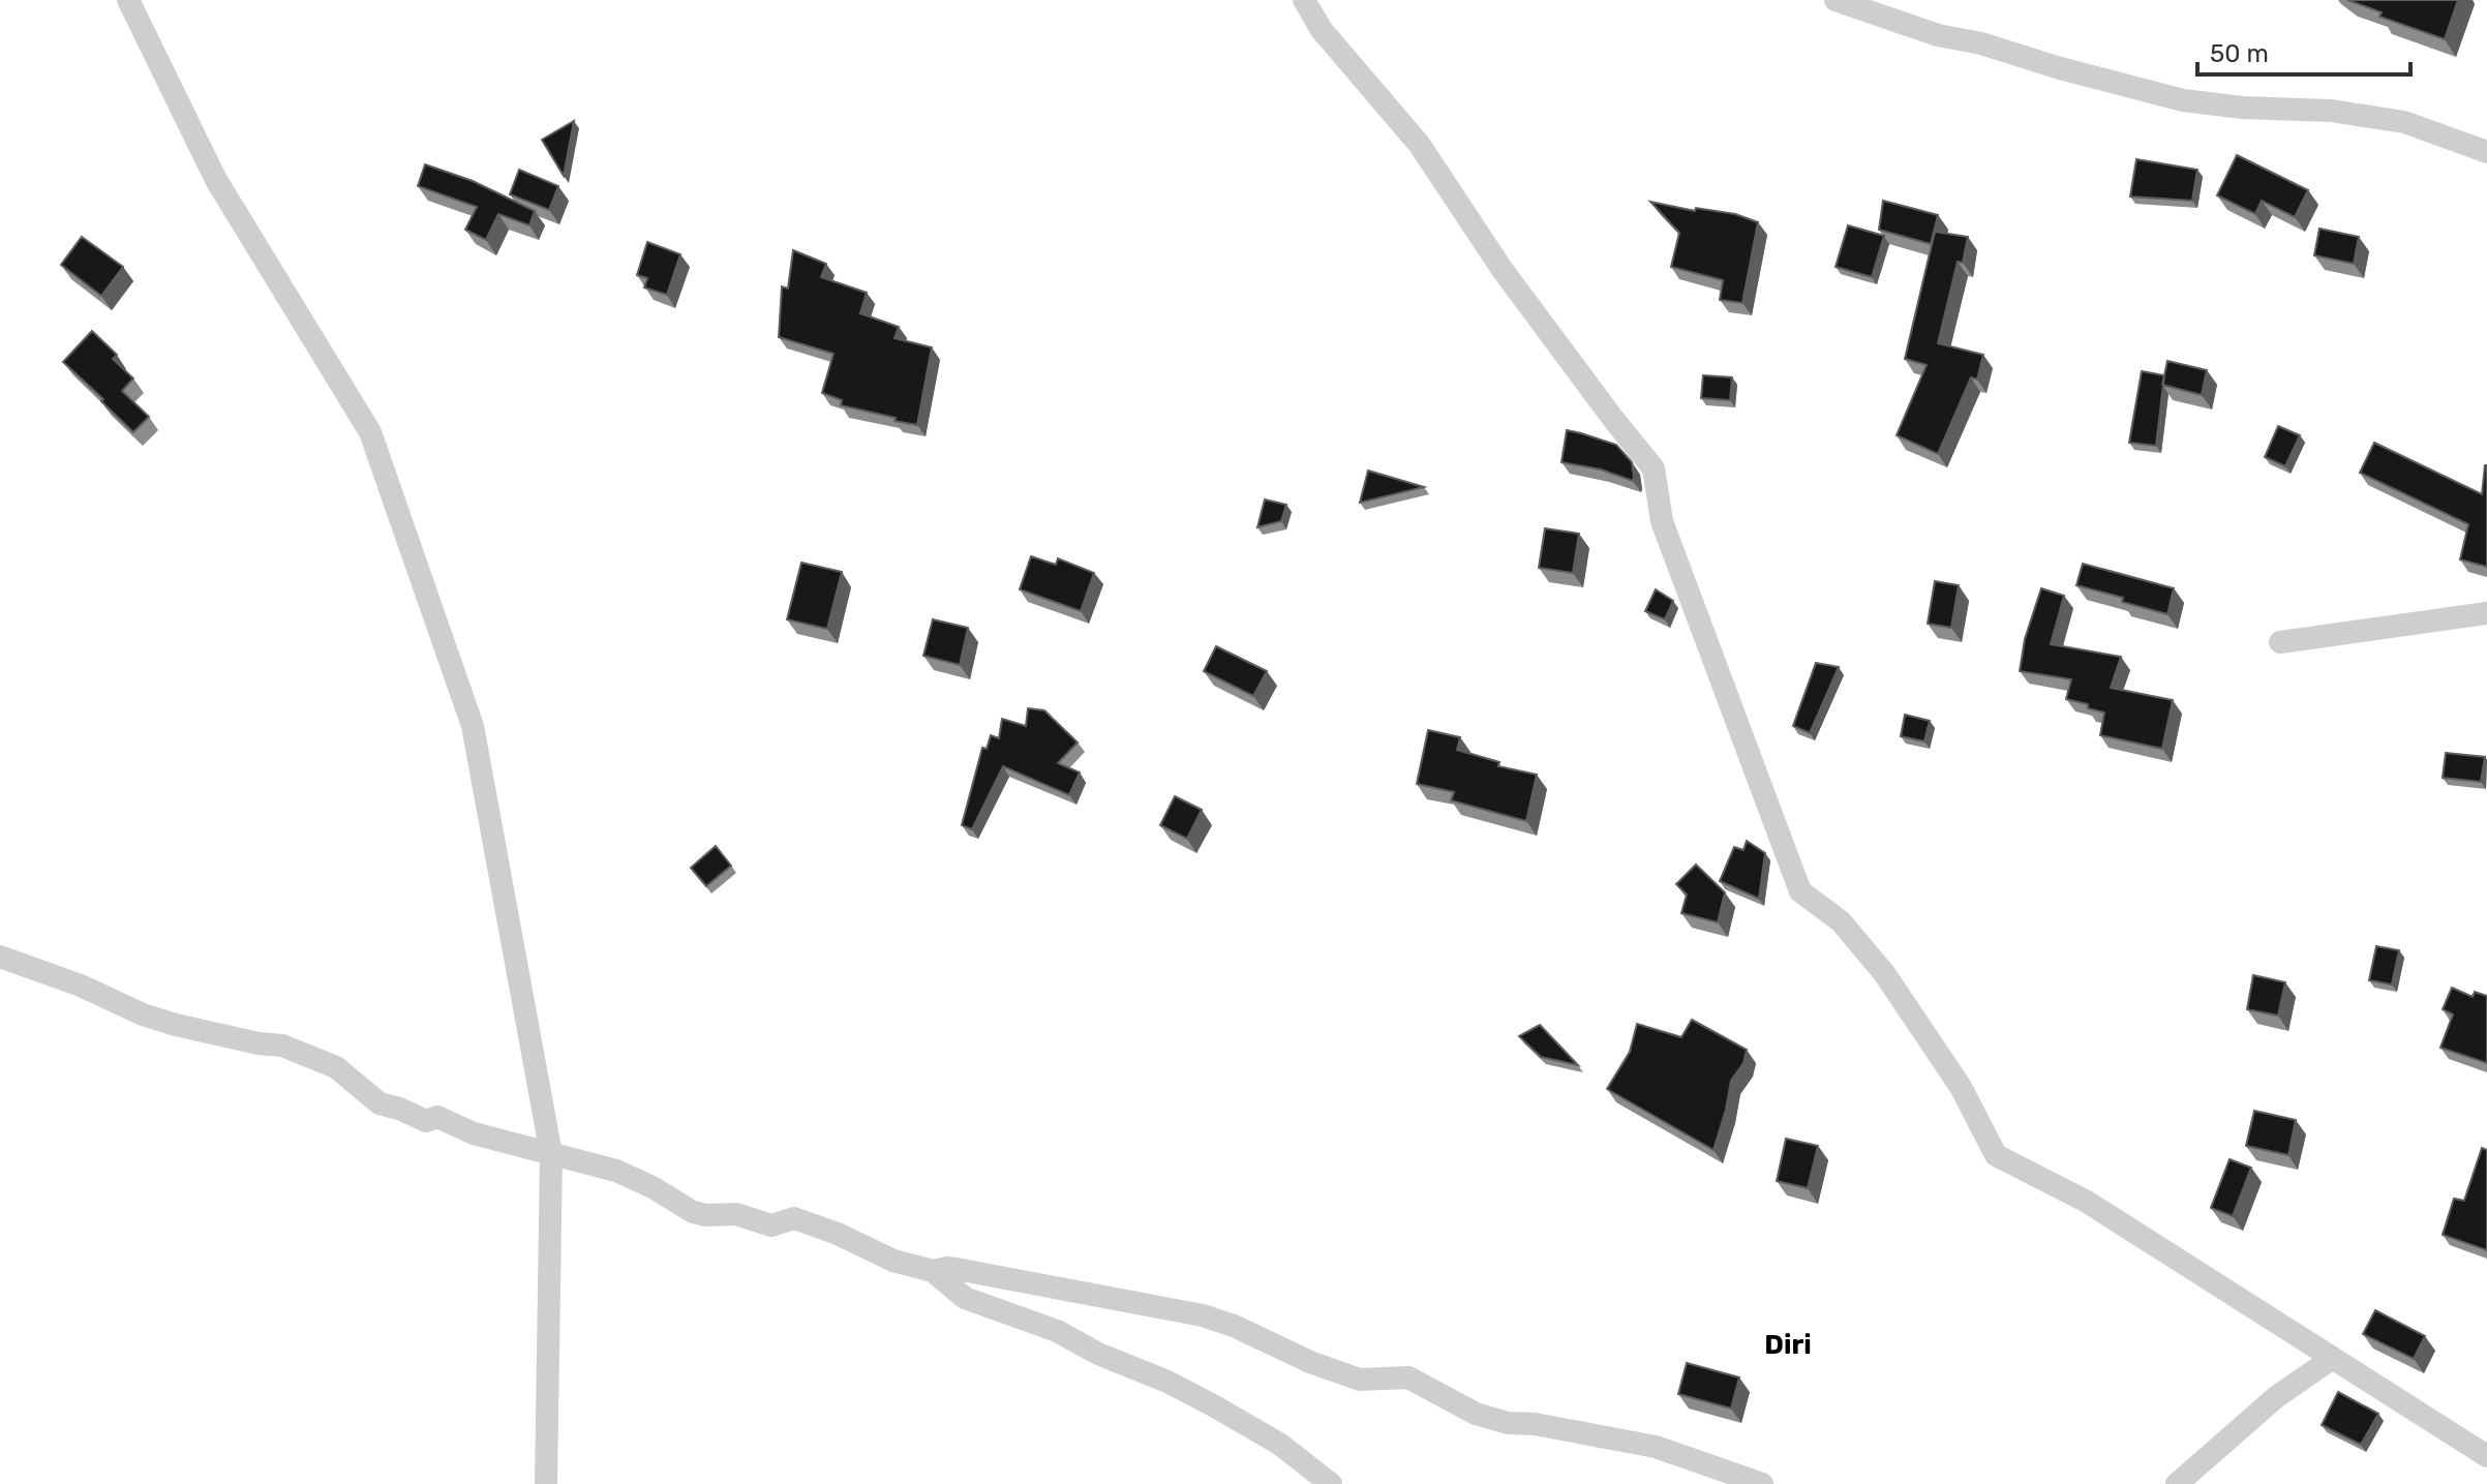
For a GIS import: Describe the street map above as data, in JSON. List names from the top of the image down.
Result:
{
  "districts": ["Diri"],
  "scale_bar": "50 m"
}
